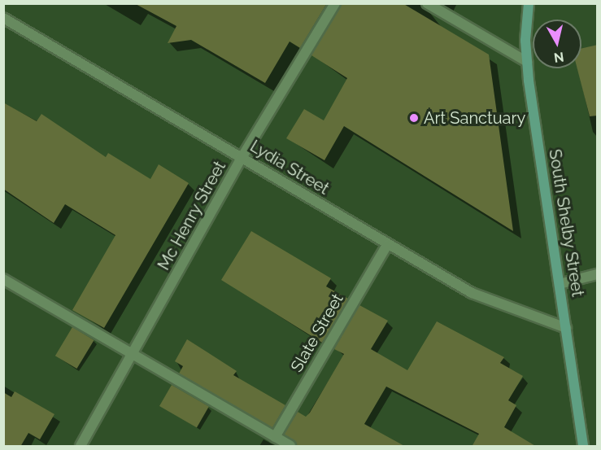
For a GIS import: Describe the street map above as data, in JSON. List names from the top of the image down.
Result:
{
  "streets": {
    "main road": ["South Shelby Street"],
    "street": ["Lydia Street", "Mc Henry Street", "Slate Street"]
  },
  "crossings": [
    ["Lydia Street", "Mc Henry Street"],
    ["Lydia Street", "South Shelby Street"],
    ["Lydia Street", "Slate Street"]
  ],
  "places": ["Art Sanctuary"],
  "north": "bottom"
}
